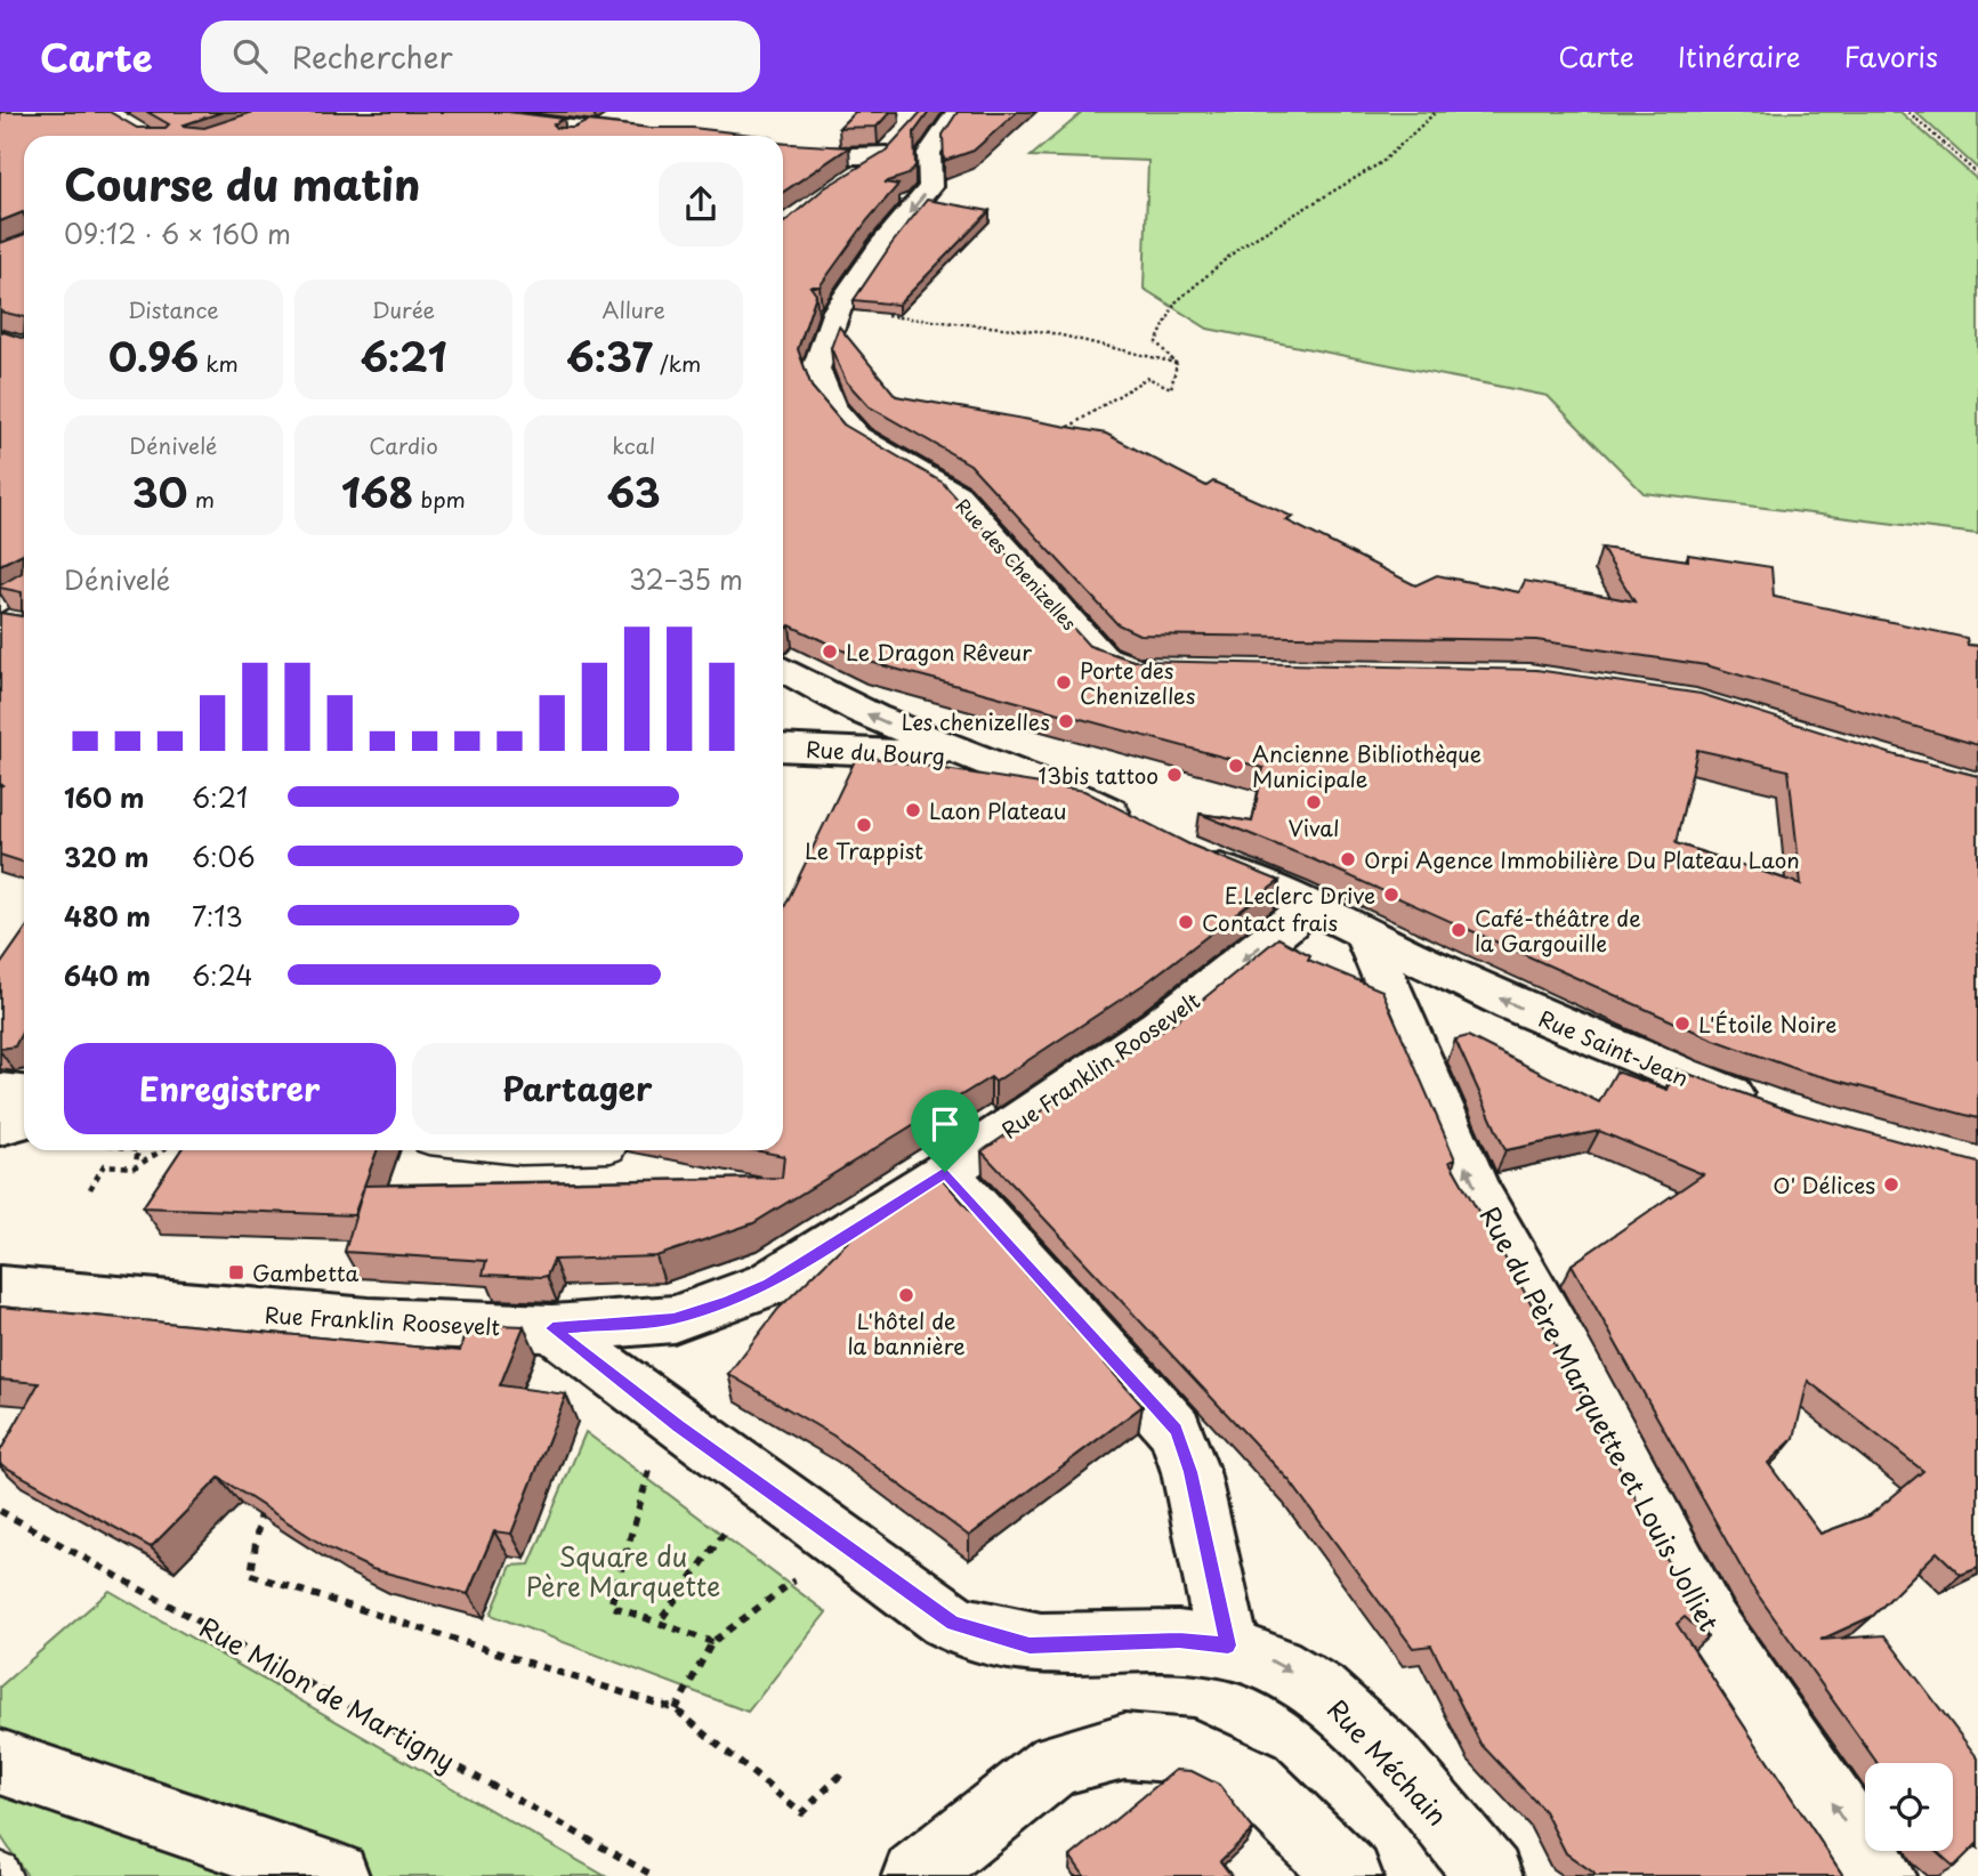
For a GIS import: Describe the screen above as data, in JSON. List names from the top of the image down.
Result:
{
  "streets": {
    "street": [
      "Rue des Chenizelles",
      "Rue du Bourg",
      "Rue Saint-Jean",
      "Rue Franklin Roosevelt",
      "Rue du Père Marquette et Louis Jolliet",
      "Rue Méchain"
    ],
    "path": ["Rue Milon de Martigny"]
  },
  "crossings": [
    ["Rue Saint-Jean", "Rue Franklin Roosevelt"],
    ["Rue Saint-Jean", "Rue du Père Marquette et Louis Jolliet"],
    ["Rue Franklin Roosevelt", "Rue Méchain"]
  ],
  "one_way": ["Rue Saint-Jean", "Rue du Père Marquette et Louis Jolliet"],
  "parks": ["Square du Père Marquette"],
  "places": {
    "other": [
      "Le Dragon Rêveur",
      "Porte des Chenizelles",
      "Les chenizelles",
      "Ancienne Bibliothèque Municipale",
      "13bis tattoo",
      "Vival",
      "Laon Plateau",
      "Le Trappist",
      "Orpi Agence Immobilière Du Plateau Laon",
      "E.Leclerc Drive",
      "Contact frais",
      "Café-théâtre de la Gargouille",
      "L'Étoile Noire",
      "O' Délices",
      "L'hôtel de la bannière"
    ],
    "transit": ["Gambetta"]
  },
  "page": {
    "header": "Carte",
    "search": "Rechercher",
    "nav": ["Carte", "Itinéraire", "Favoris"],
    "heading": ["Course du matin", "09:12 · 6 × 160 m"],
    "stats": [
      ["Distance", "0.96 km"],
      ["Durée", "6:21"],
      ["Allure", "6:37 /km"],
      ["Dénivelé", "30 m"],
      ["Cardio", "168 bpm"],
      ["kcal", "63"]
    ],
    "chart": ["Dénivelé", "32–35 m"],
    "list": [
      {
        "name": "160 m",
        "note": "6:21"
      },
      {
        "name": "320 m",
        "note": "6:06"
      },
      {
        "name": "480 m",
        "note": "7:13"
      },
      {
        "name": "640 m",
        "note": "6:24"
      }
    ],
    "buttons": ["Enregistrer", "Partager"]
  }
}
